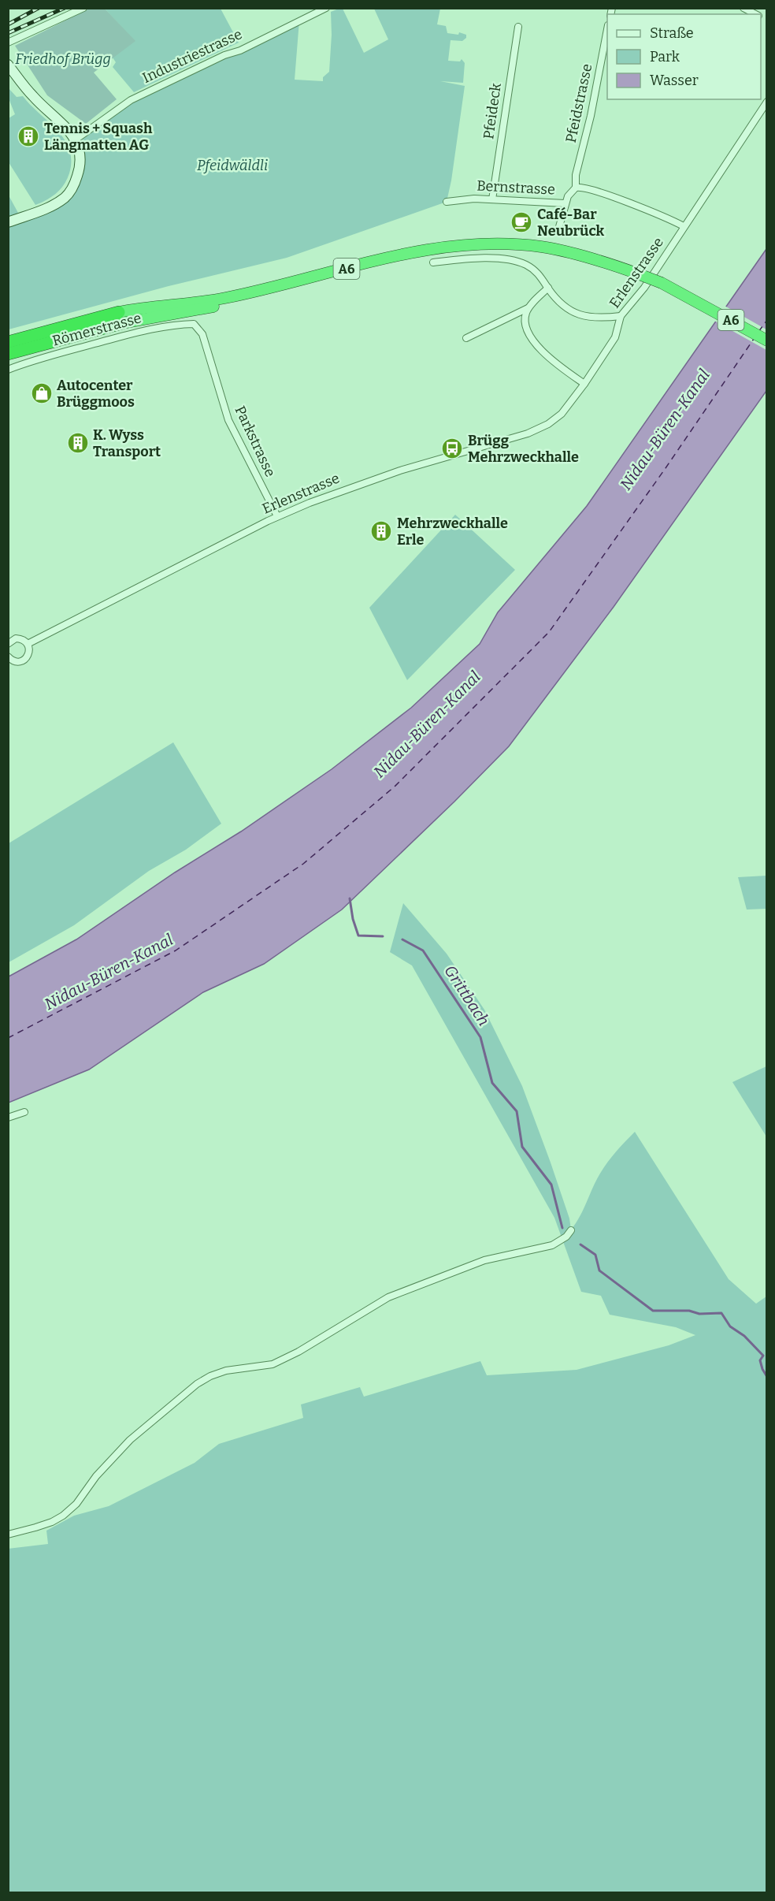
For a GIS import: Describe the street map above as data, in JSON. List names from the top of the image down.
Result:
{
  "streets": {
    "highway": ["A6"],
    "street": [
      "Industriestrasse",
      "Pfeidstrasse",
      "Pfeideck",
      "Bernstrasse",
      "Erlenstrasse",
      "Römerstrasse",
      "Parkstrasse"
    ]
  },
  "crossings": [
    ["Pfeidstrasse", "Bernstrasse"],
    ["Pfeideck", "Bernstrasse"],
    ["Erlenstrasse", "Parkstrasse"],
    ["Römerstrasse", "Parkstrasse"]
  ],
  "water": ["Nidau-Büren-Kanal", "Grittbach"],
  "parks": ["Friedhof Brügg", "Pfeidwäldli"],
  "places": {
    "building": ["Tennis + Squash Längmatten AG", "K. Wyss Transport", "Mehrzweckhalle Erle"],
    "cafe": ["Café-Bar Neubrück"],
    "shop": ["Autocenter Brüggmoos"],
    "bus stop": ["Brügg Mehrzweckhalle"]
  },
  "legend": ["Straße", "Park", "Wasser"]
}
